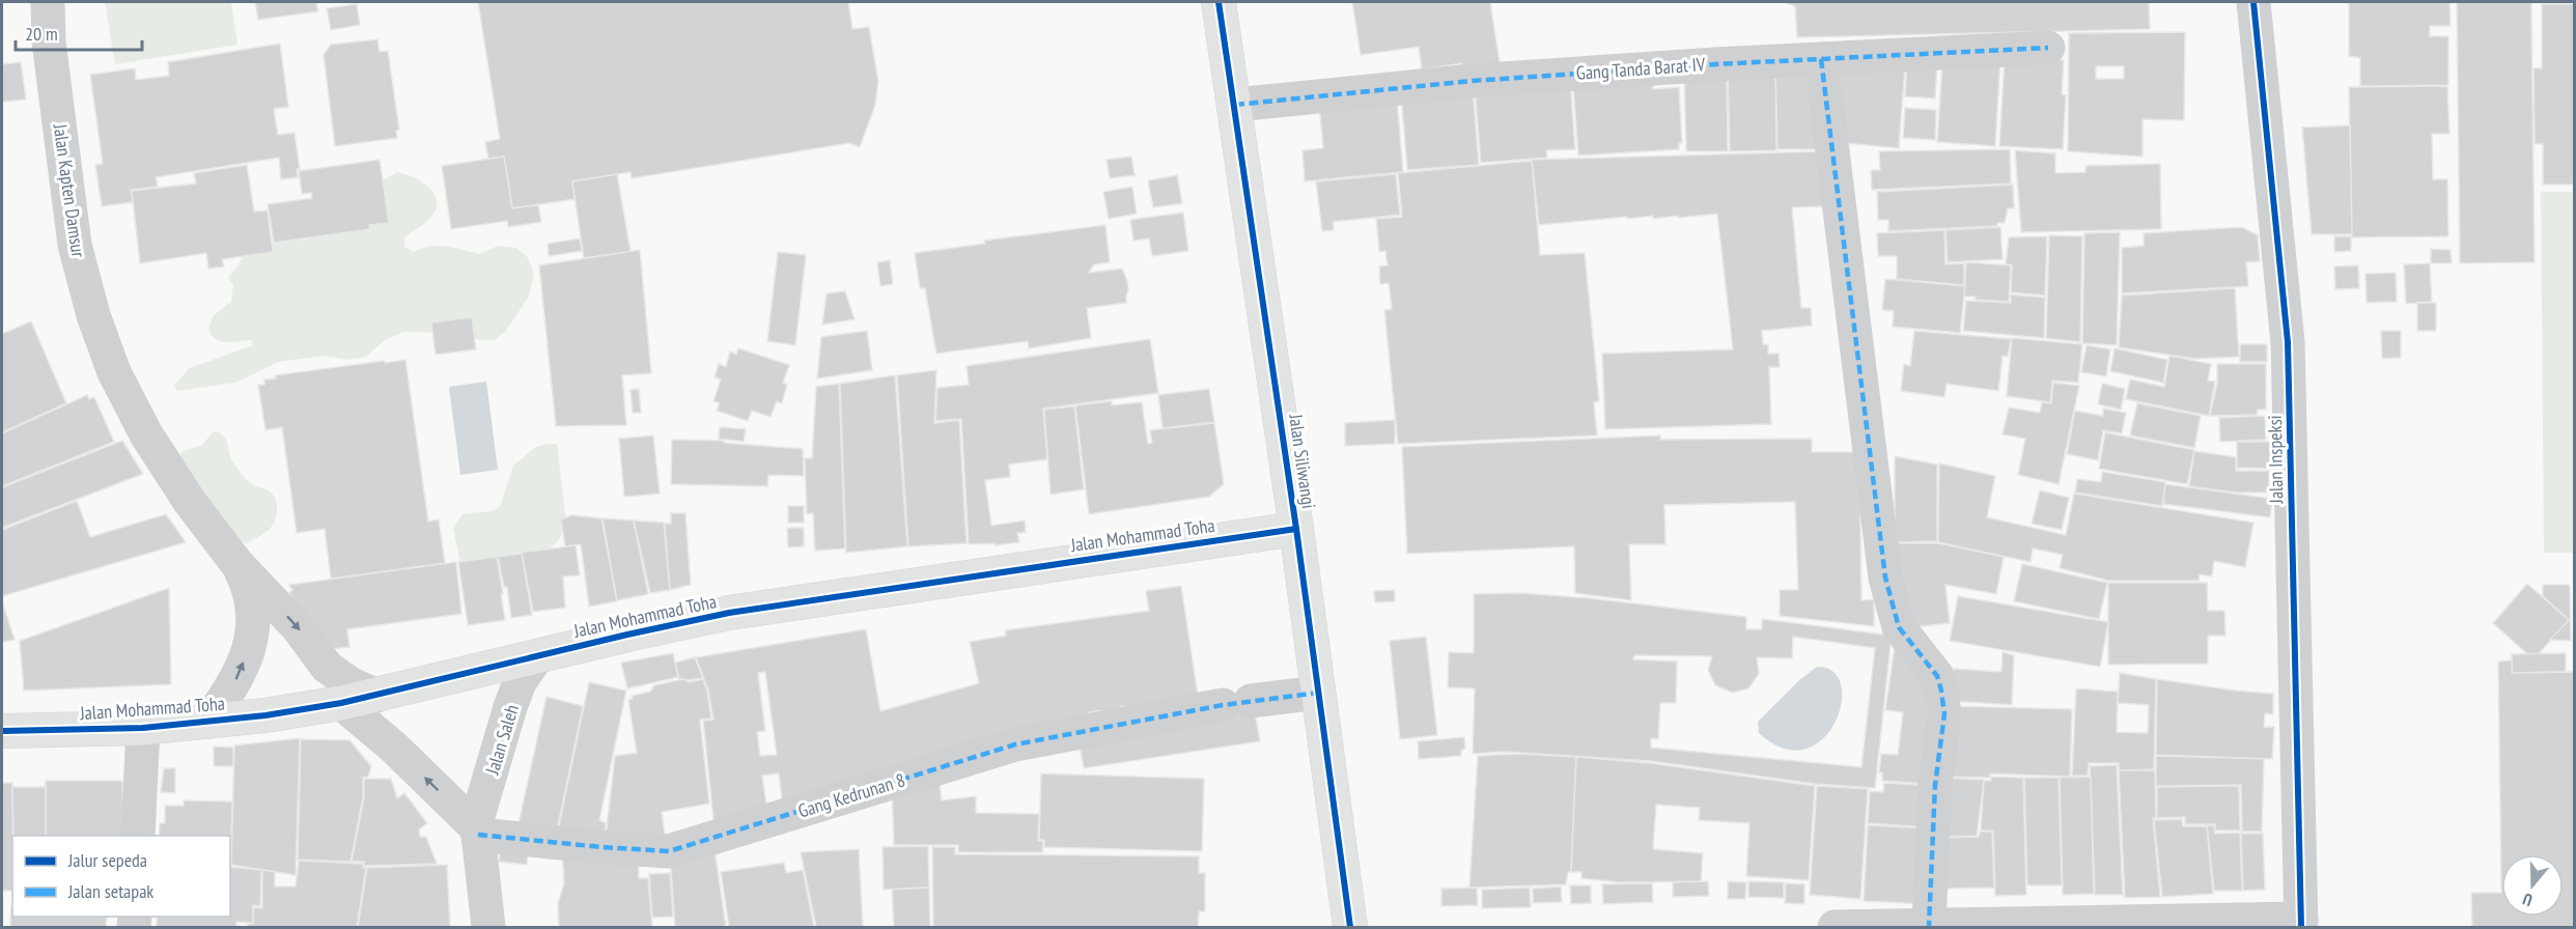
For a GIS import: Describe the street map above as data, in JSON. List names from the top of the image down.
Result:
{
  "streets": {
    "street": [
      "Gang Tanda Barat IV",
      "Jalan Kapten Damsur",
      "Jalan Inspeksi",
      "Jalan Siliwangi",
      "Jalan Mohammad Toha",
      "Jalan Saleh",
      "Gang Kedrunan 8"
    ]
  },
  "crossings": [
    ["Gang Tanda Barat IV", "Jalan Siliwangi"],
    ["Jalan Siliwangi", "Jalan Mohammad Toha"],
    ["Jalan Siliwangi", "Gang Kedrunan 8"],
    ["Jalan Mohammad Toha", "Jalan Saleh"],
    ["Jalan Saleh", "Gang Kedrunan 8"]
  ],
  "legend": ["Jalur sepeda", "Jalan setapak"],
  "scale_bar": "20 m",
  "north": "bottom"
}
